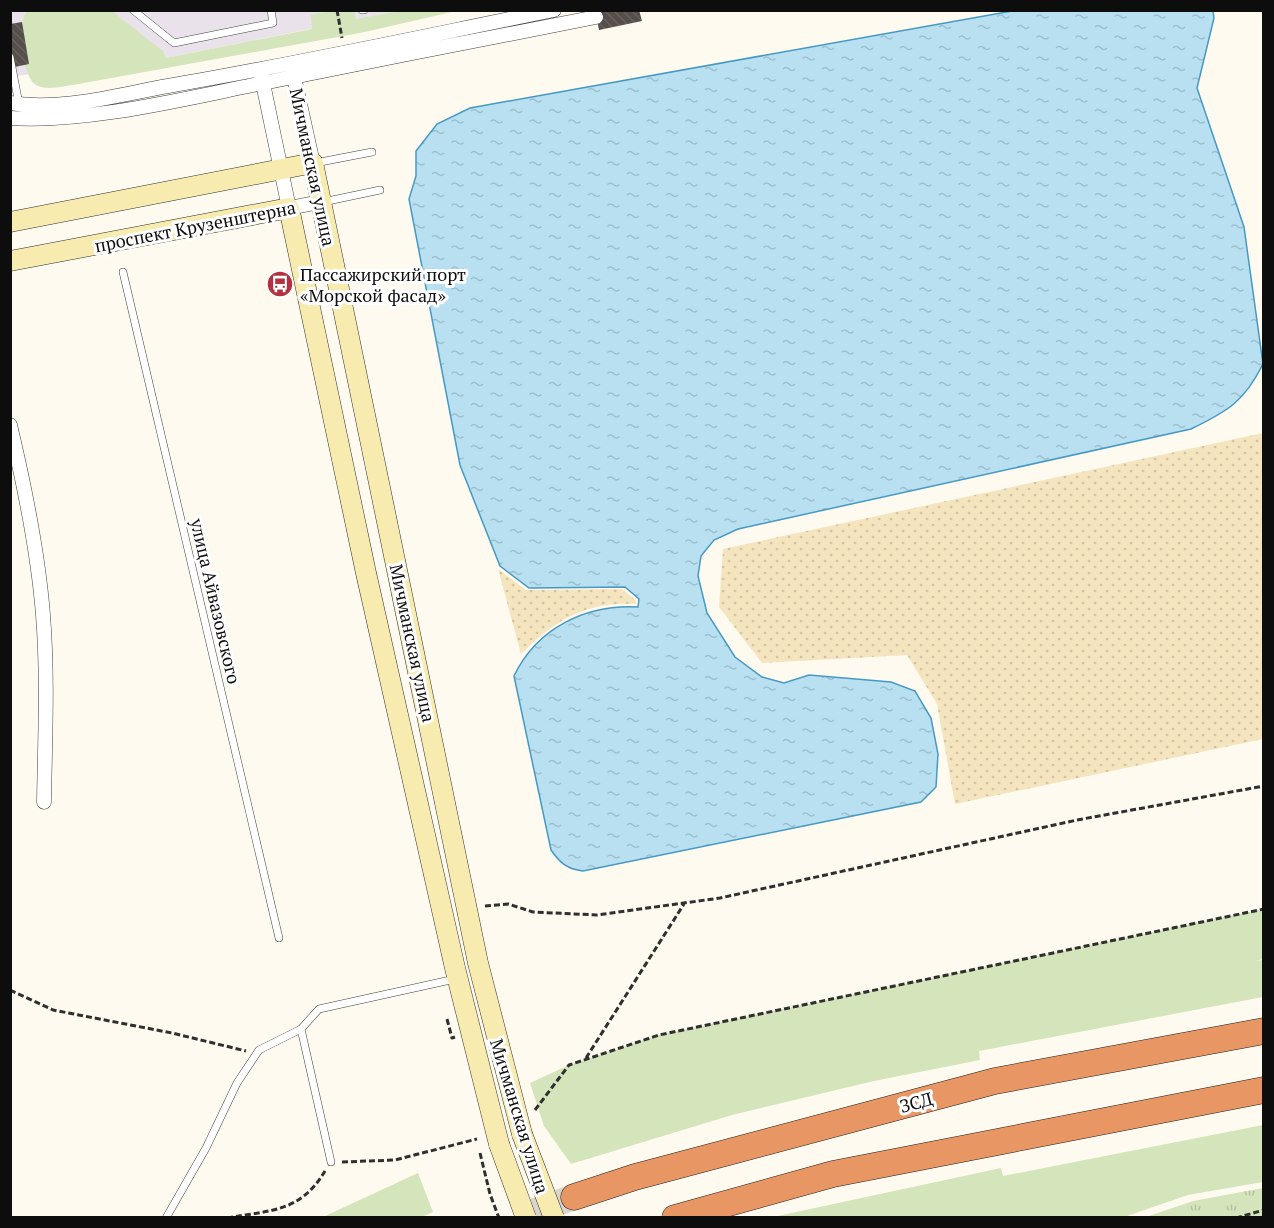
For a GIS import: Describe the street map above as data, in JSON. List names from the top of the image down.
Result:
{
  "streets": {
    "highway": ["ЗСД"],
    "main road": ["Мичманская улица", "проспект Крузенштерна"],
    "lane": ["улица Айвазовского"]
  },
  "crossings": [
    ["Мичманская улица", "проспект Крузенштерна"]
  ],
  "places": {
    "bus stop": ["Пассажирский порт «Морской фасад»"]
  }
}
